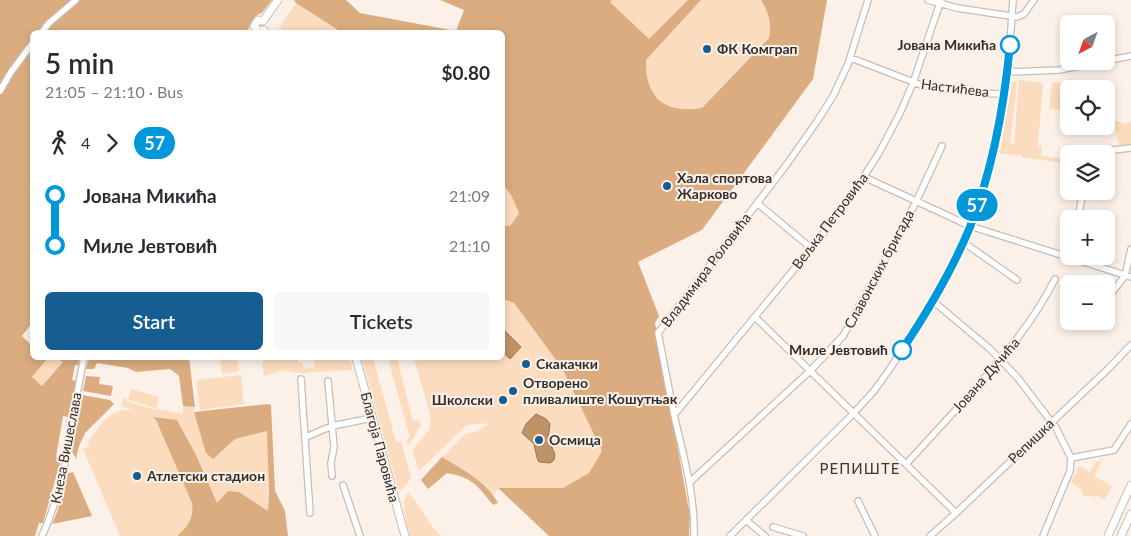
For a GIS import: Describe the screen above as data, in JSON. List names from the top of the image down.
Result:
{
  "streets": {
    "main road": ["Благоја Паровића"],
    "street": [
      "Настићева",
      "Вељка Петровића",
      "Славонских бригада",
      "Владимира Роловића",
      "Јована Дучића",
      "Репишка",
      "Кнеза Вишеслава"
    ]
  },
  "crossings": [
    ["Настићева", "Вељка Петровића"],
    ["Настићева", "Владимира Роловића"],
    ["Вељка Петровића", "Владимира Роловића"]
  ],
  "districts": ["РЕПИШТЕ"],
  "places": [
    "Јована Микића",
    "ФК Комграп",
    "Хала спортова Жарково",
    "Миле Јевтовић",
    "Скакачки",
    "Отворено пливалиште Кошутњак",
    "Школски",
    "Осмица",
    "Атлетски стадион"
  ],
  "lines": ["bus line 57"],
  "north": "bottom left",
  "page": {
    "on_map": "57",
    "map_buttons": ["+", "−"],
    "heading": ["5 min", "21:05 – 21:10 · Bus", "$0.80"],
    "legs": ["4", "57"],
    "list": [
      {
        "name": "Јована Микића",
        "value": "21:09"
      },
      {
        "name": "Миле Јевтовић",
        "value": "21:10"
      }
    ],
    "buttons": ["Start", "Tickets"]
  }
}
